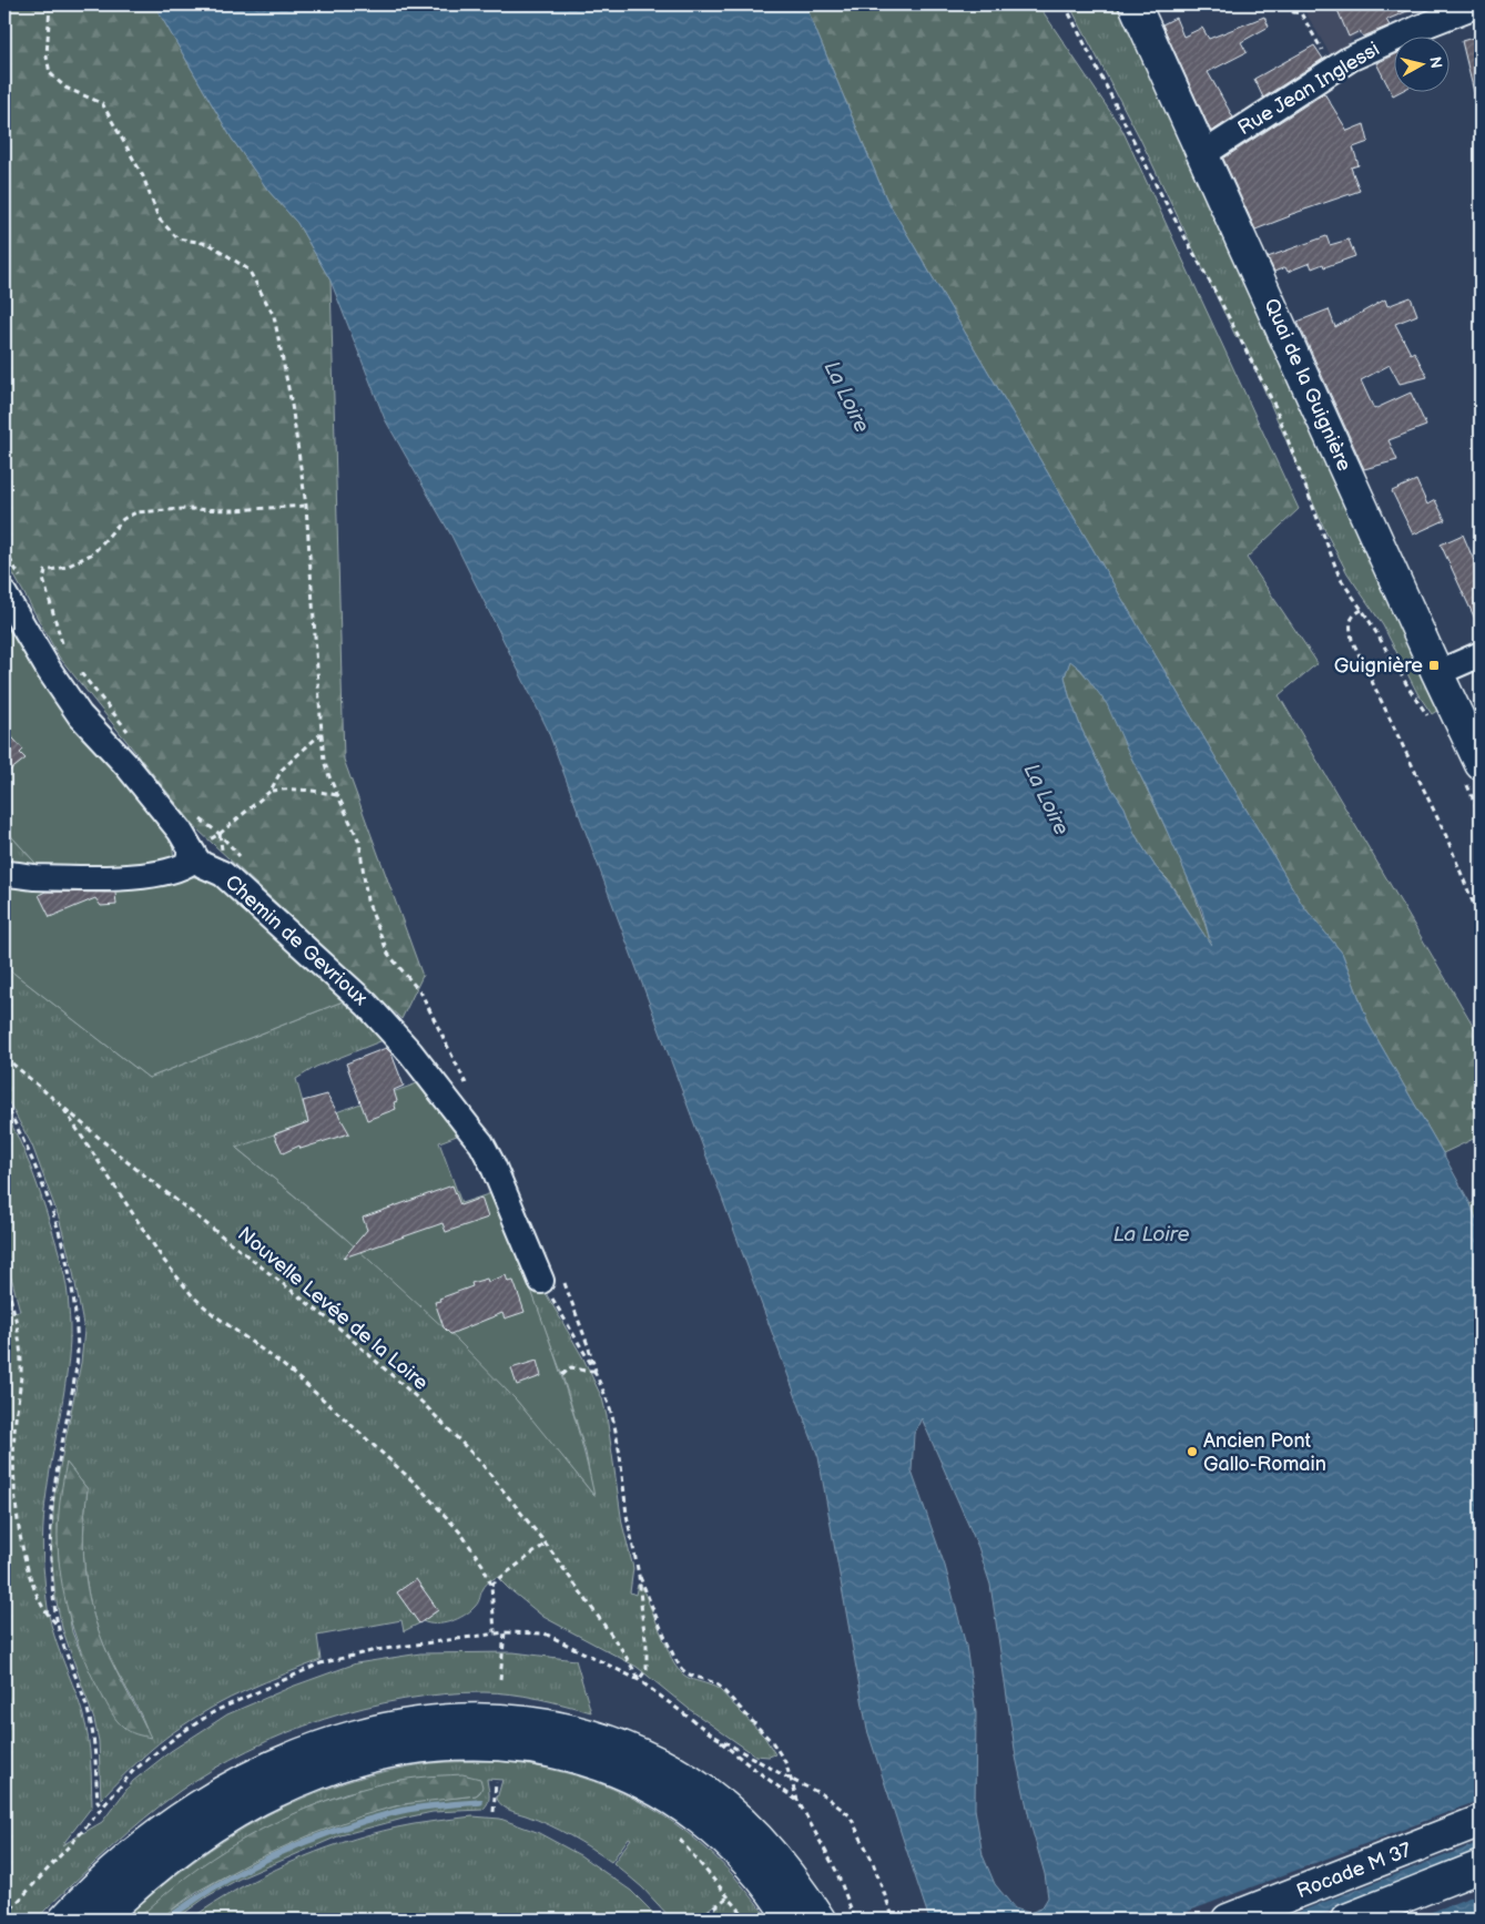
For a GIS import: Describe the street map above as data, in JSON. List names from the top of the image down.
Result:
{
  "streets": {
    "main road": ["Quai de la Guignière", "Rocade M 37"],
    "street": ["Rue Jean Inglessi", "Chemin de Gevrioux"],
    "path": ["Nouvelle Levée de la Loire"]
  },
  "crossings": [
    ["Rue Jean Inglessi", "Quai de la Guignière"]
  ],
  "water": ["La Loire"],
  "places": {
    "transit": ["Guignière"],
    "other": ["Ancien Pont Gallo-Romain"]
  },
  "north": "right"
}
